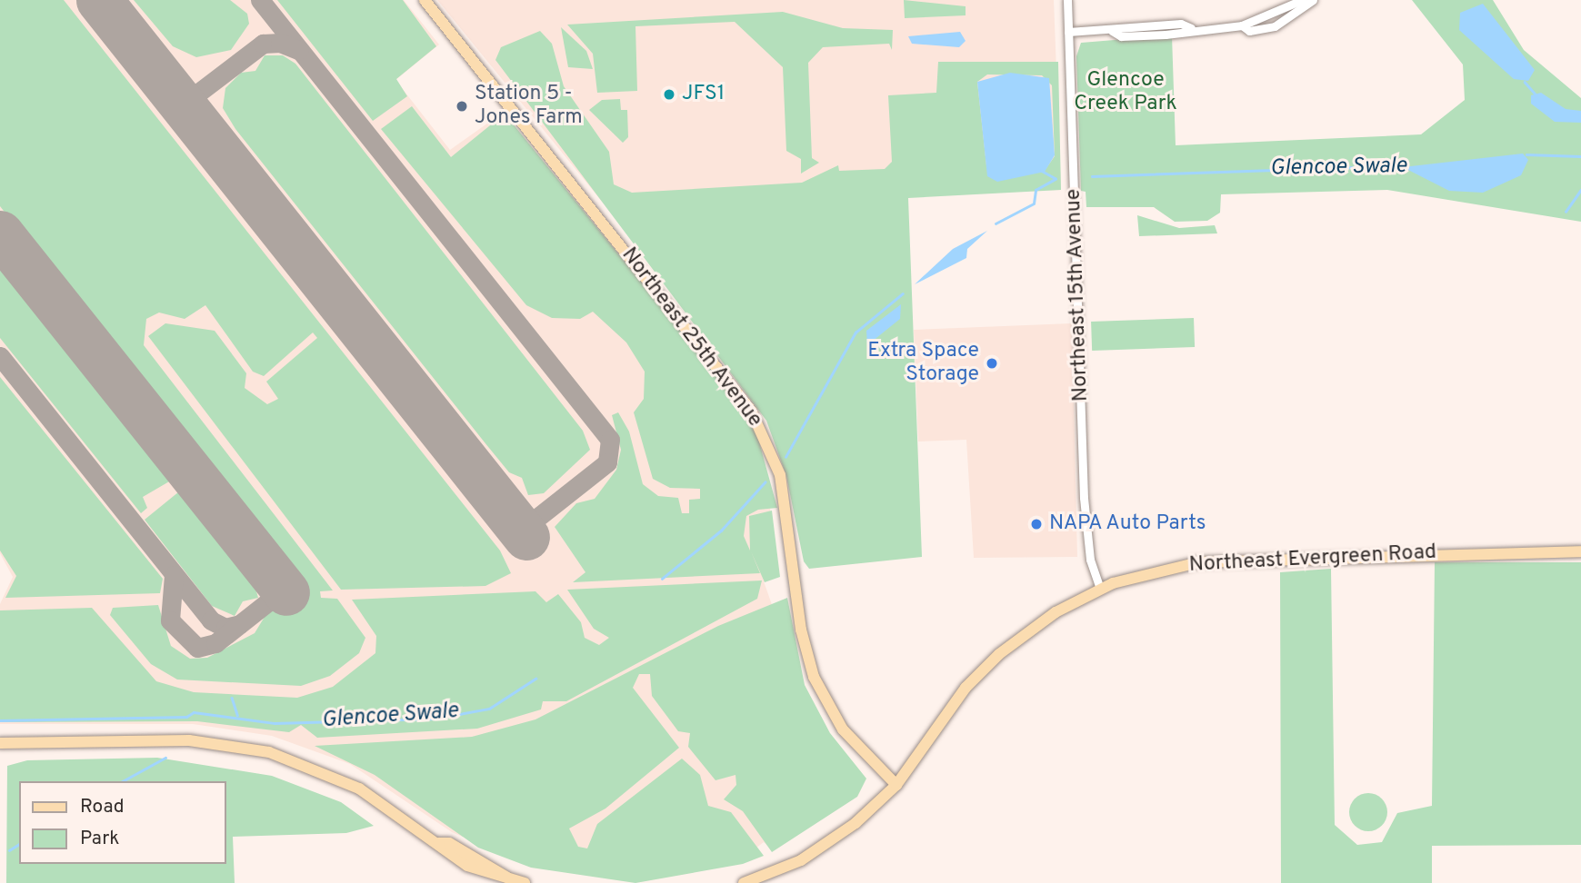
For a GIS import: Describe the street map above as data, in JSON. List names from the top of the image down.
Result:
{
  "streets": {
    "main road": ["Northeast 25th Avenue", "Northeast Evergreen Road"],
    "street": ["Northeast 15th Avenue"]
  },
  "crossings": [
    ["Northeast 15th Avenue", "Northeast Evergreen Road"],
    ["Northeast 25th Avenue", "Northeast Evergreen Road"]
  ],
  "water": ["Glencoe Swale"],
  "parks": ["Glencoe Creek Park"],
  "places": [
    "JFS1",
    "Station 5 - Jones Farm",
    "Extra Space Storage",
    "NAPA Auto Parts"
  ],
  "legend": ["Road", "Park"]
}
